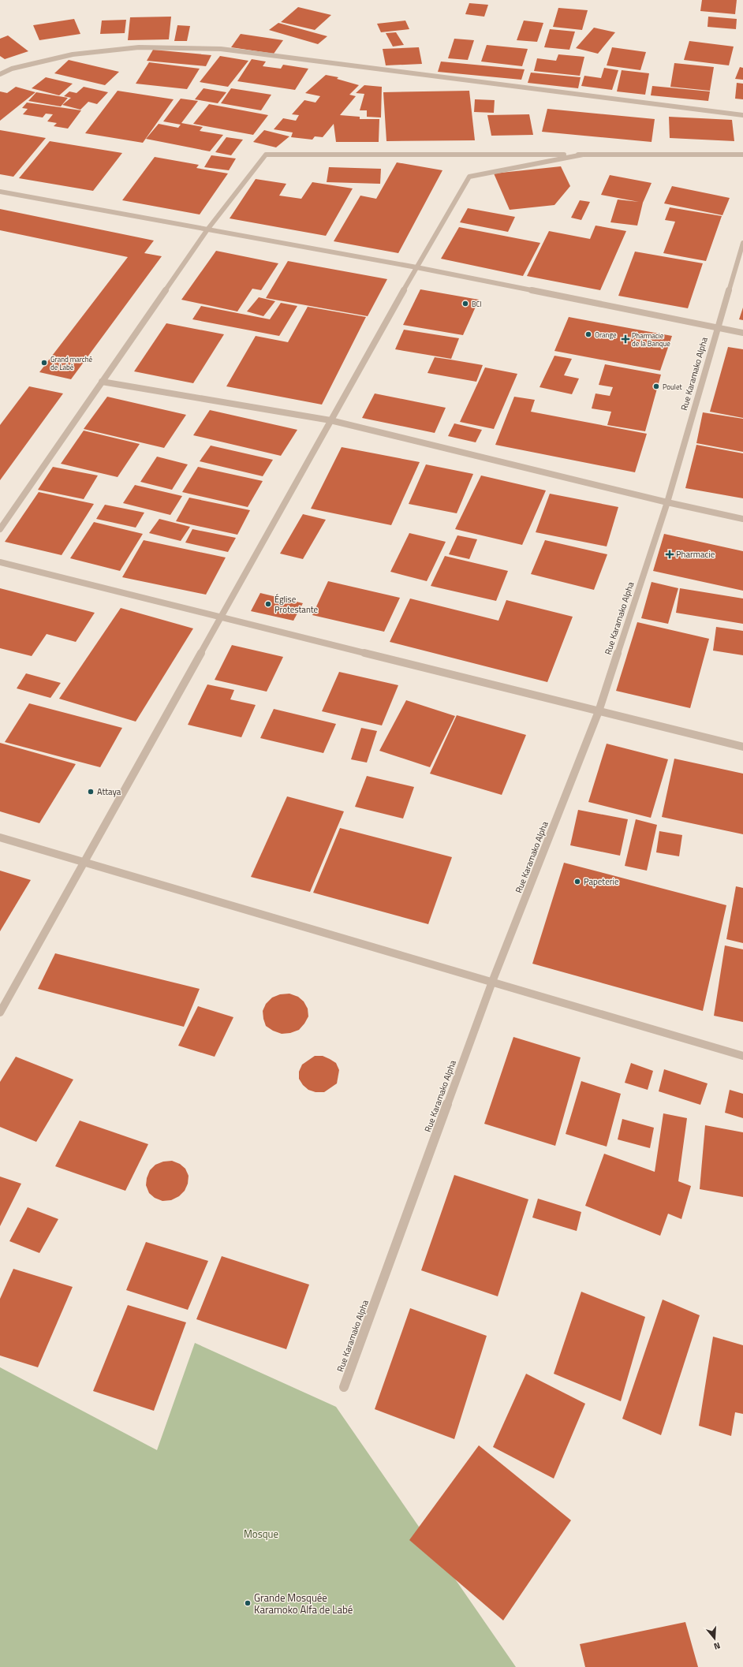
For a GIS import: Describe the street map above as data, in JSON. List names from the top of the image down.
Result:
{
  "streets": {
    "street": ["Rue Karamako Alpha"]
  },
  "parks": ["Mosque"],
  "places": {
    "other": [
      "BCI",
      "Orange",
      "Grand marché de Labé",
      "Poulet",
      "Église Protestante",
      "Attaya",
      "Papeterie",
      "Grande Mosquée Karamoko Alfa de Labé"
    ],
    "health": ["Pharmacie de la Banque", "Pharmacie"]
  },
  "north": "bottom"
}
